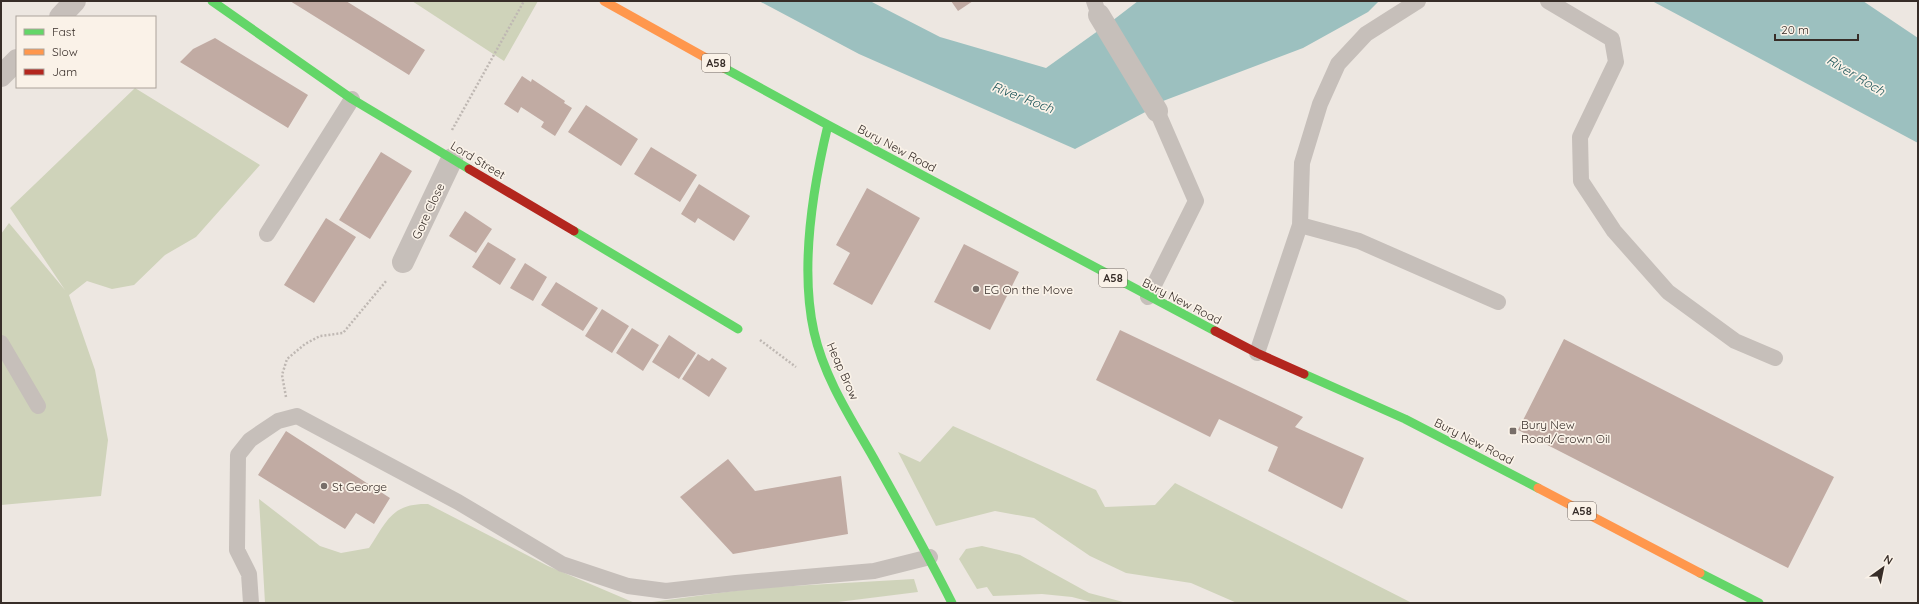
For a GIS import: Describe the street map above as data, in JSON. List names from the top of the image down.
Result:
{
  "streets": {
    "main road": [
      "A58",
      "Bury New Road",
      "Lord Street",
      "Heap Brow"
    ],
    "street": ["Gore Close"]
  },
  "crossings": [
    ["Bury New Road", "Heap Brow"],
    ["Lord Street", "Gore Close"]
  ],
  "water": ["River Roch"],
  "places": {
    "other": ["EG On the Move", "St George"],
    "transit": ["Bury New Road/Crown Oil"]
  },
  "legend": ["Fast", "Slow", "Jam"],
  "scale_bar": "20 m",
  "north": "top right"
}
